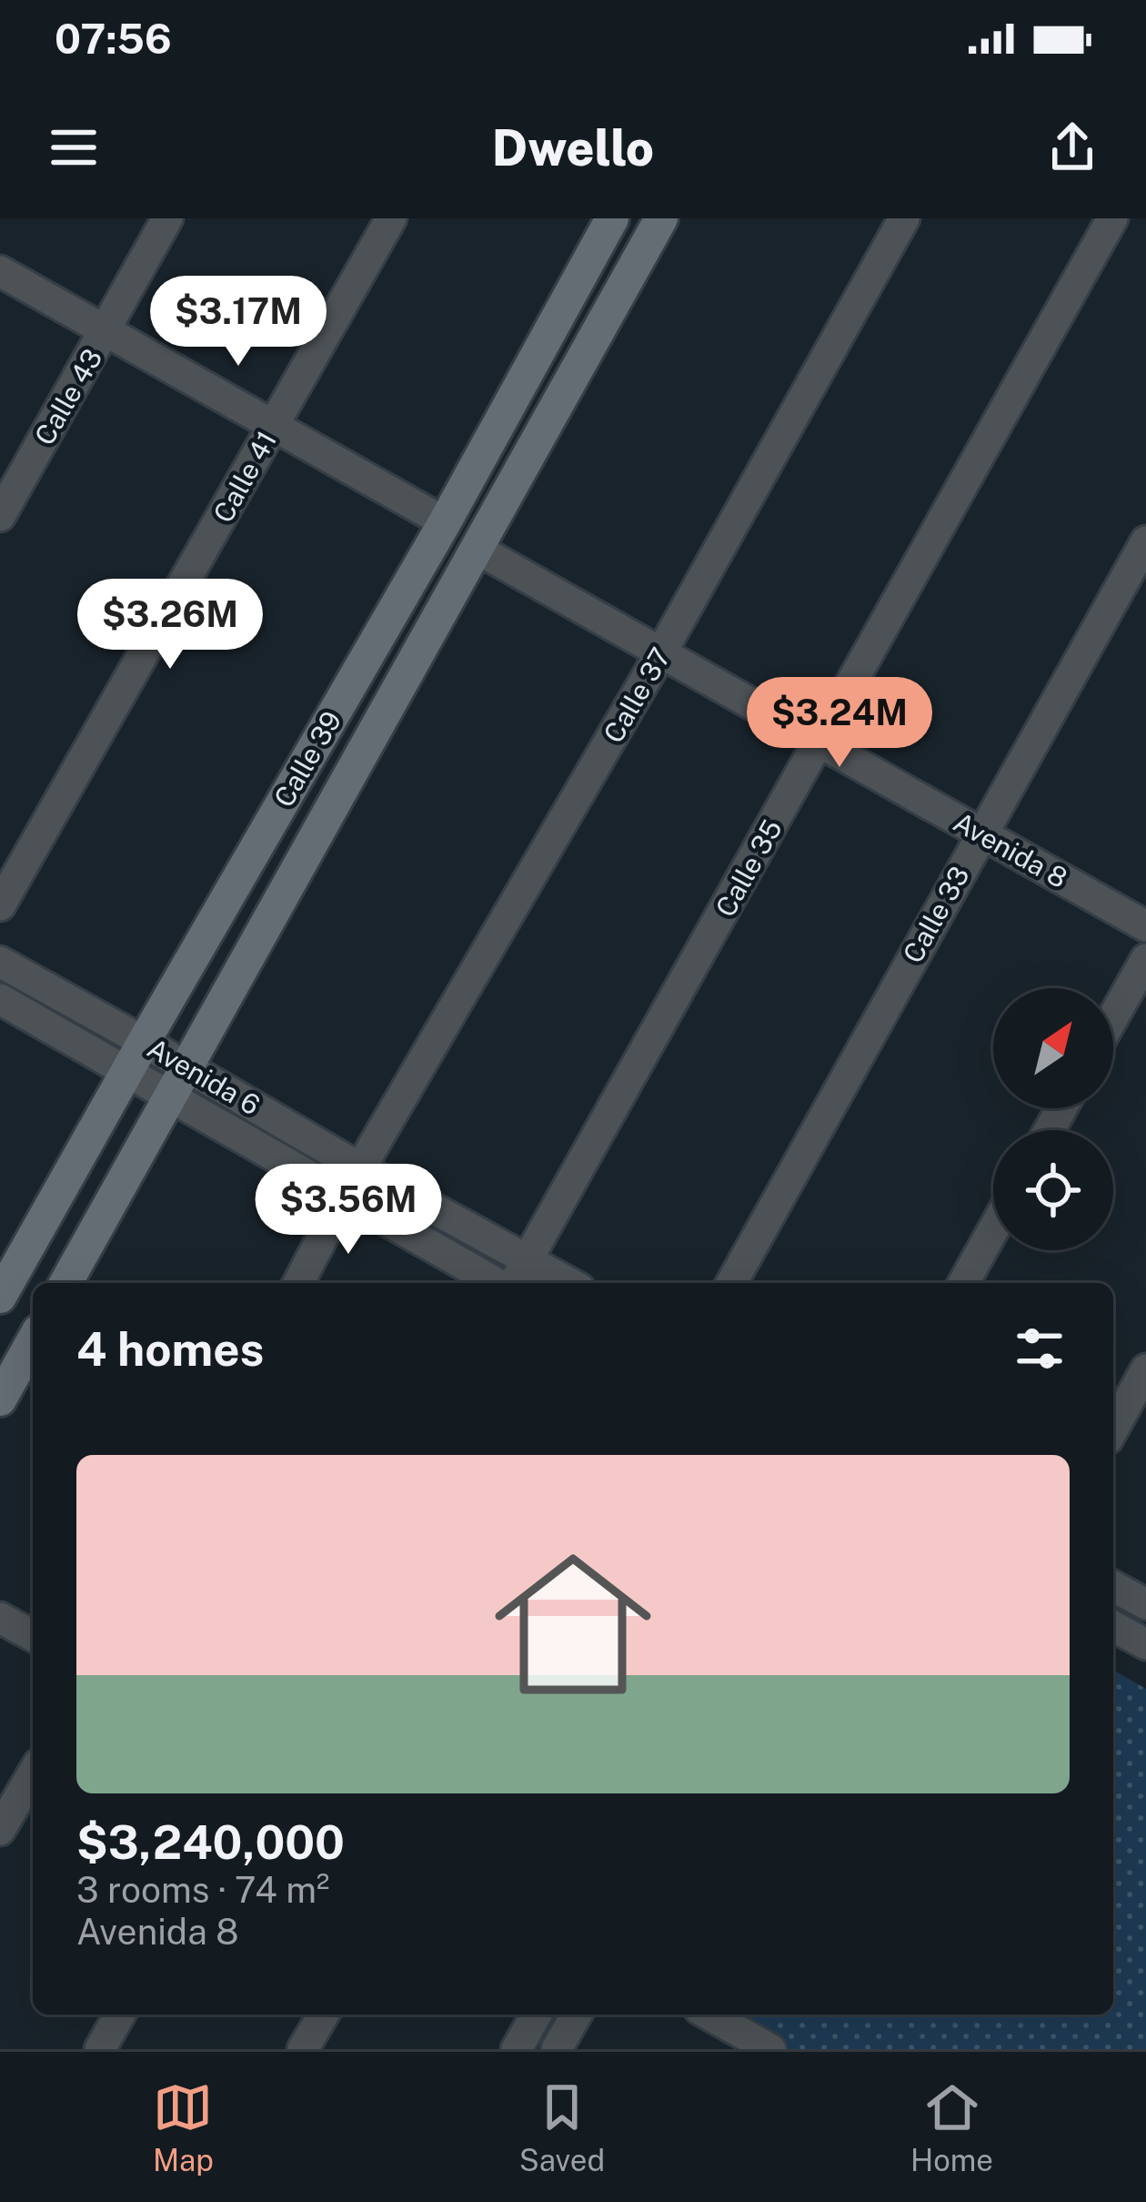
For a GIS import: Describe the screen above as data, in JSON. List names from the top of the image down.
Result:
{
  "streets": {
    "main road": ["Calle 39"],
    "street": [
      "Calle 43",
      "Calle 41",
      "Calle 37",
      "Avenida 8",
      "Calle 35",
      "Calle 33",
      "Avenida 6"
    ]
  },
  "crossings": [
    ["Calle 37", "Avenida 8"],
    ["Calle 37", "Avenida 6"],
    ["Calle 39", "Avenida 8"],
    ["Calle 39", "Avenida 6"],
    ["Avenida 8", "Calle 35"],
    ["Avenida 8", "Calle 33"],
    ["Calle 35", "Avenida 6"]
  ],
  "north": "top right",
  "page": {
    "status": "07:56",
    "header": "Dwello",
    "price": [
      "$3.17M",
      "$3.26M",
      "$3.24M",
      "$3.56M"
    ],
    "heading": "4 homes",
    "list": [
      {
        "name": "$3,240,000",
        "note": "3 rooms · 74 m² · Avenida 8"
      }
    ],
    "tabs": ["Map", "Saved", "Home"]
  }
}
